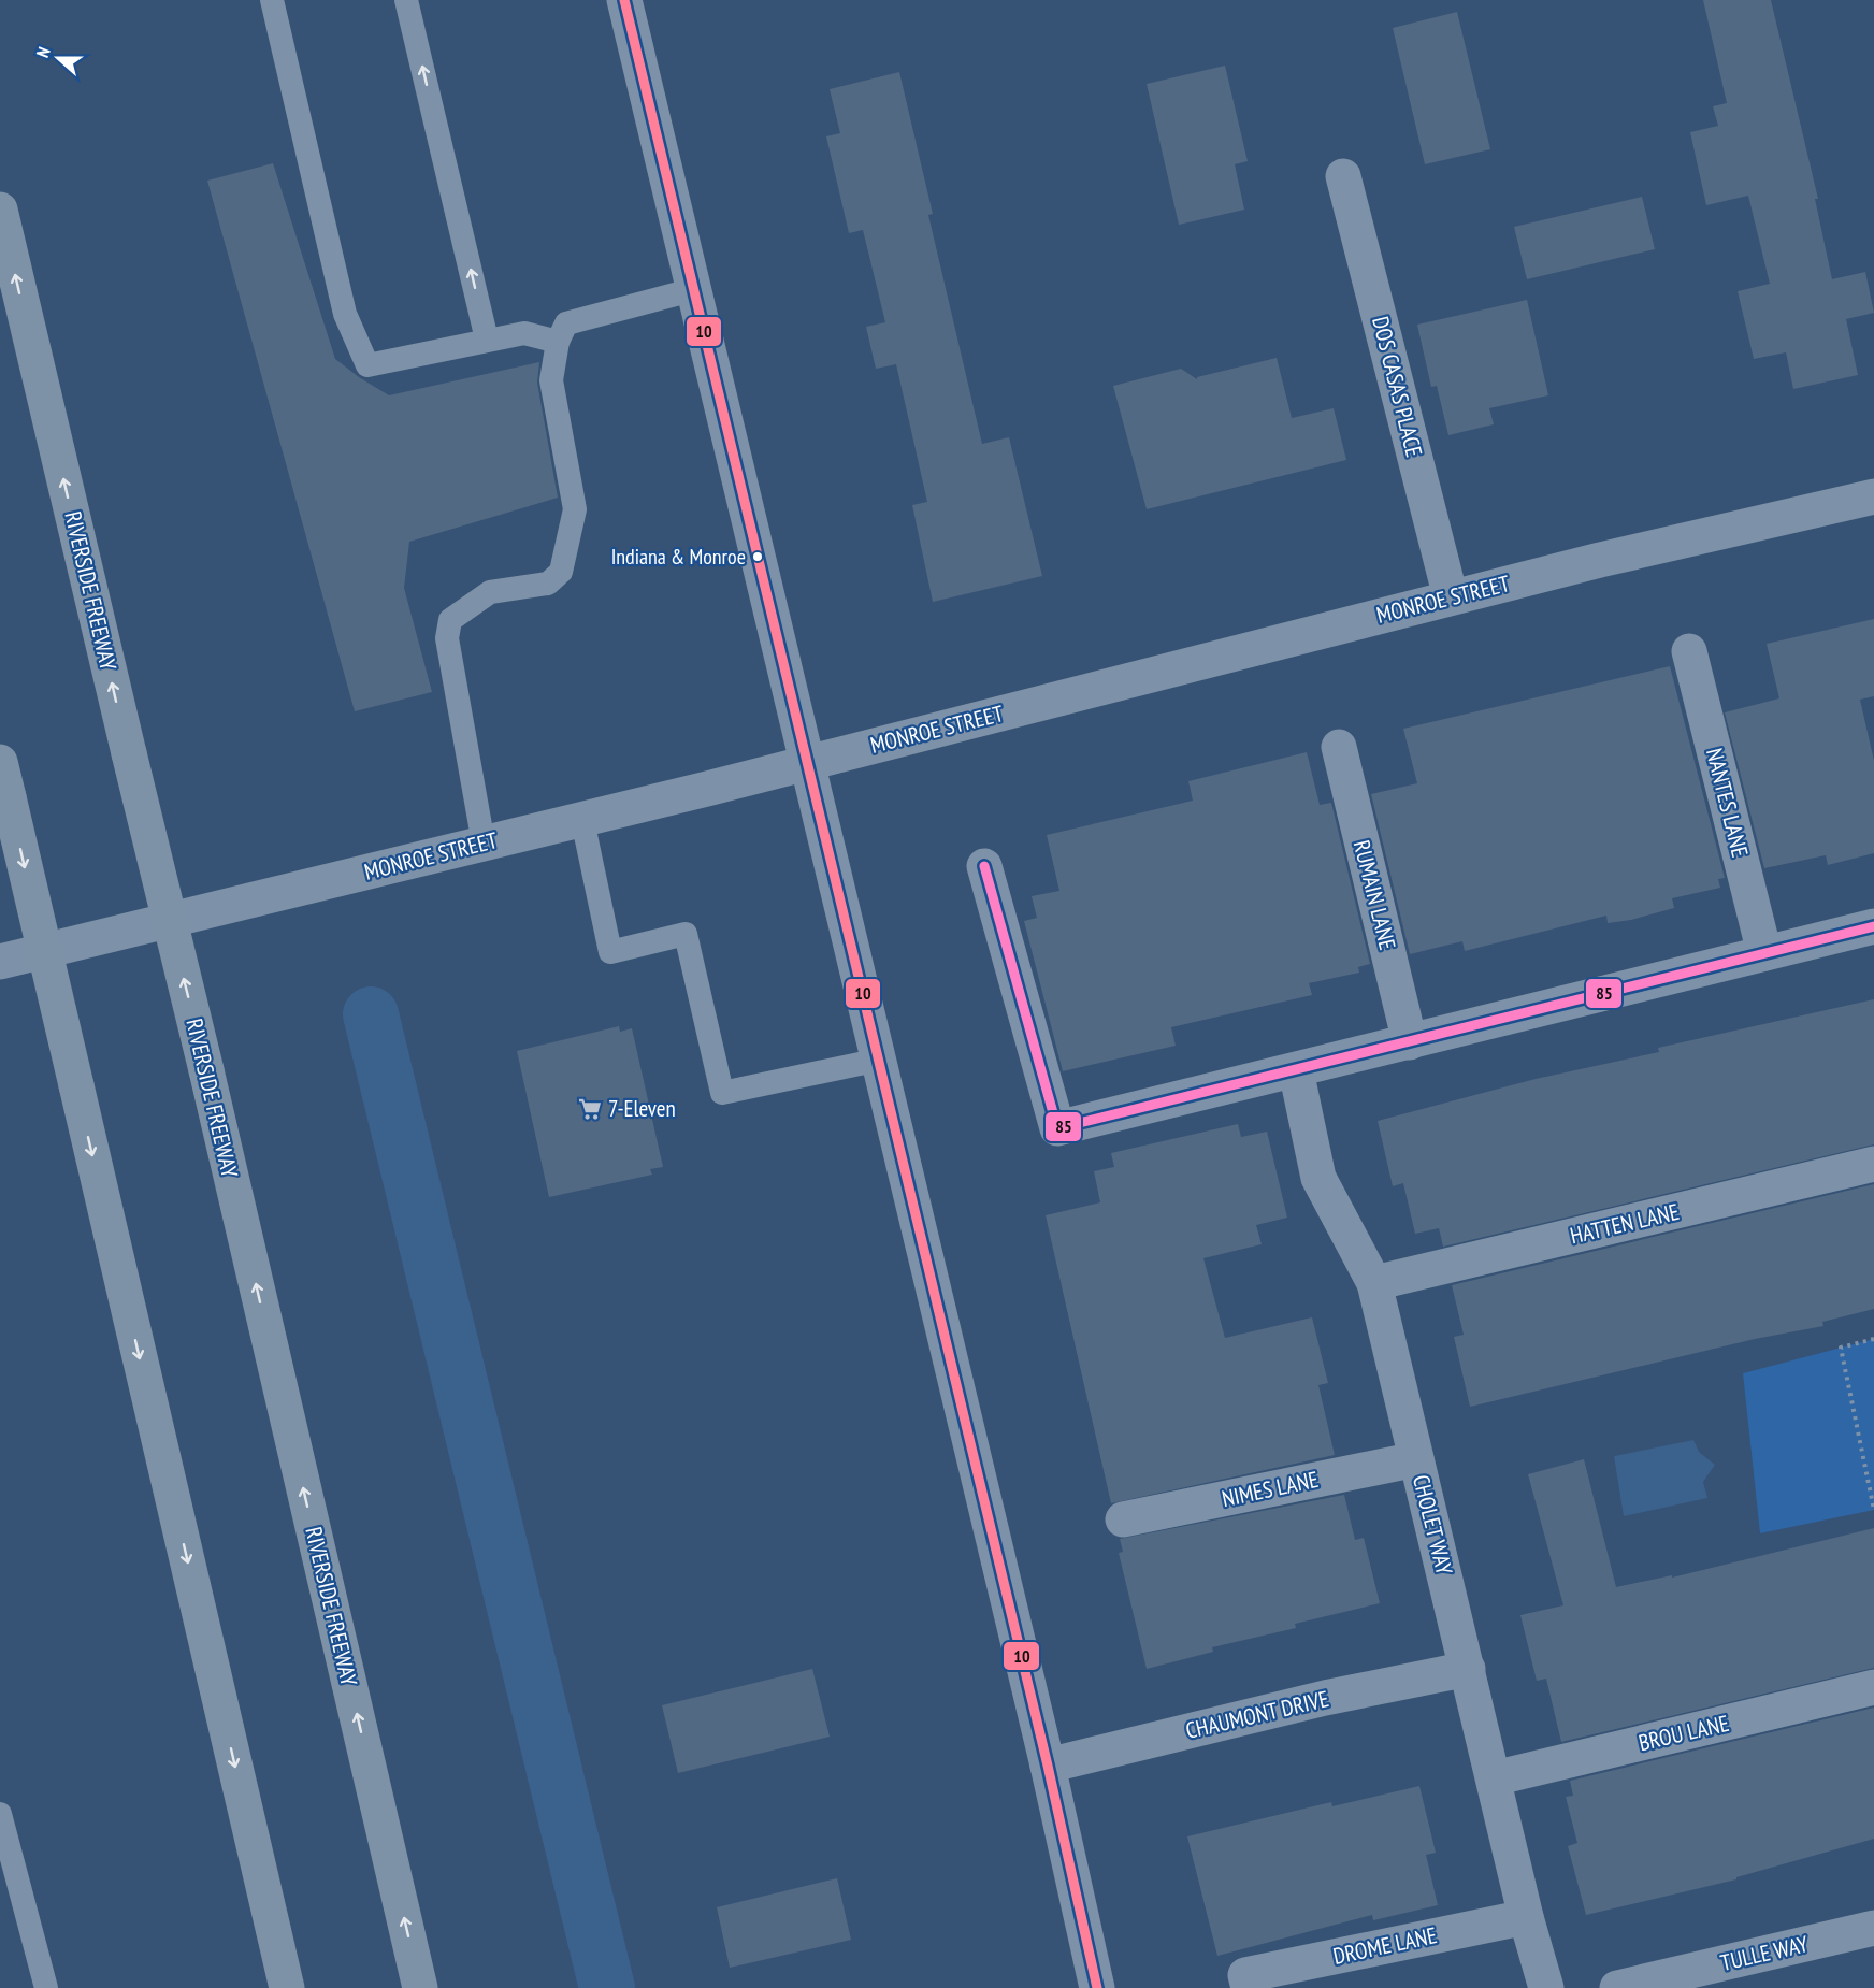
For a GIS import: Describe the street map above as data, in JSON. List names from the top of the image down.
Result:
{
  "streets": {
    "highway": ["RIVERSIDE FREEWAY"],
    "street": [
      "DOS CASAS PLACE",
      "MONROE STREET",
      "NANTES LANE",
      "RUMAIN LANE",
      "HATTEN LANE",
      "NIMES LANE",
      "CHOLET WAY",
      "CHAUMONT DRIVE",
      "BROU LANE",
      "DROME LANE",
      "TULLE WAY"
    ]
  },
  "crossings": [
    ["DOS CASAS PLACE", "MONROE STREET"],
    ["HATTEN LANE", "CHOLET WAY"],
    ["NIMES LANE", "CHOLET WAY"],
    ["CHOLET WAY", "CHAUMONT DRIVE"],
    ["CHOLET WAY", "BROU LANE"],
    ["CHOLET WAY", "DROME LANE"]
  ],
  "places": {
    "other": ["Indiana & Monroe"],
    "supermarket": ["7-Eleven"]
  },
  "lines": ["transit line 10", "transit line 85"],
  "north": "left"
}
